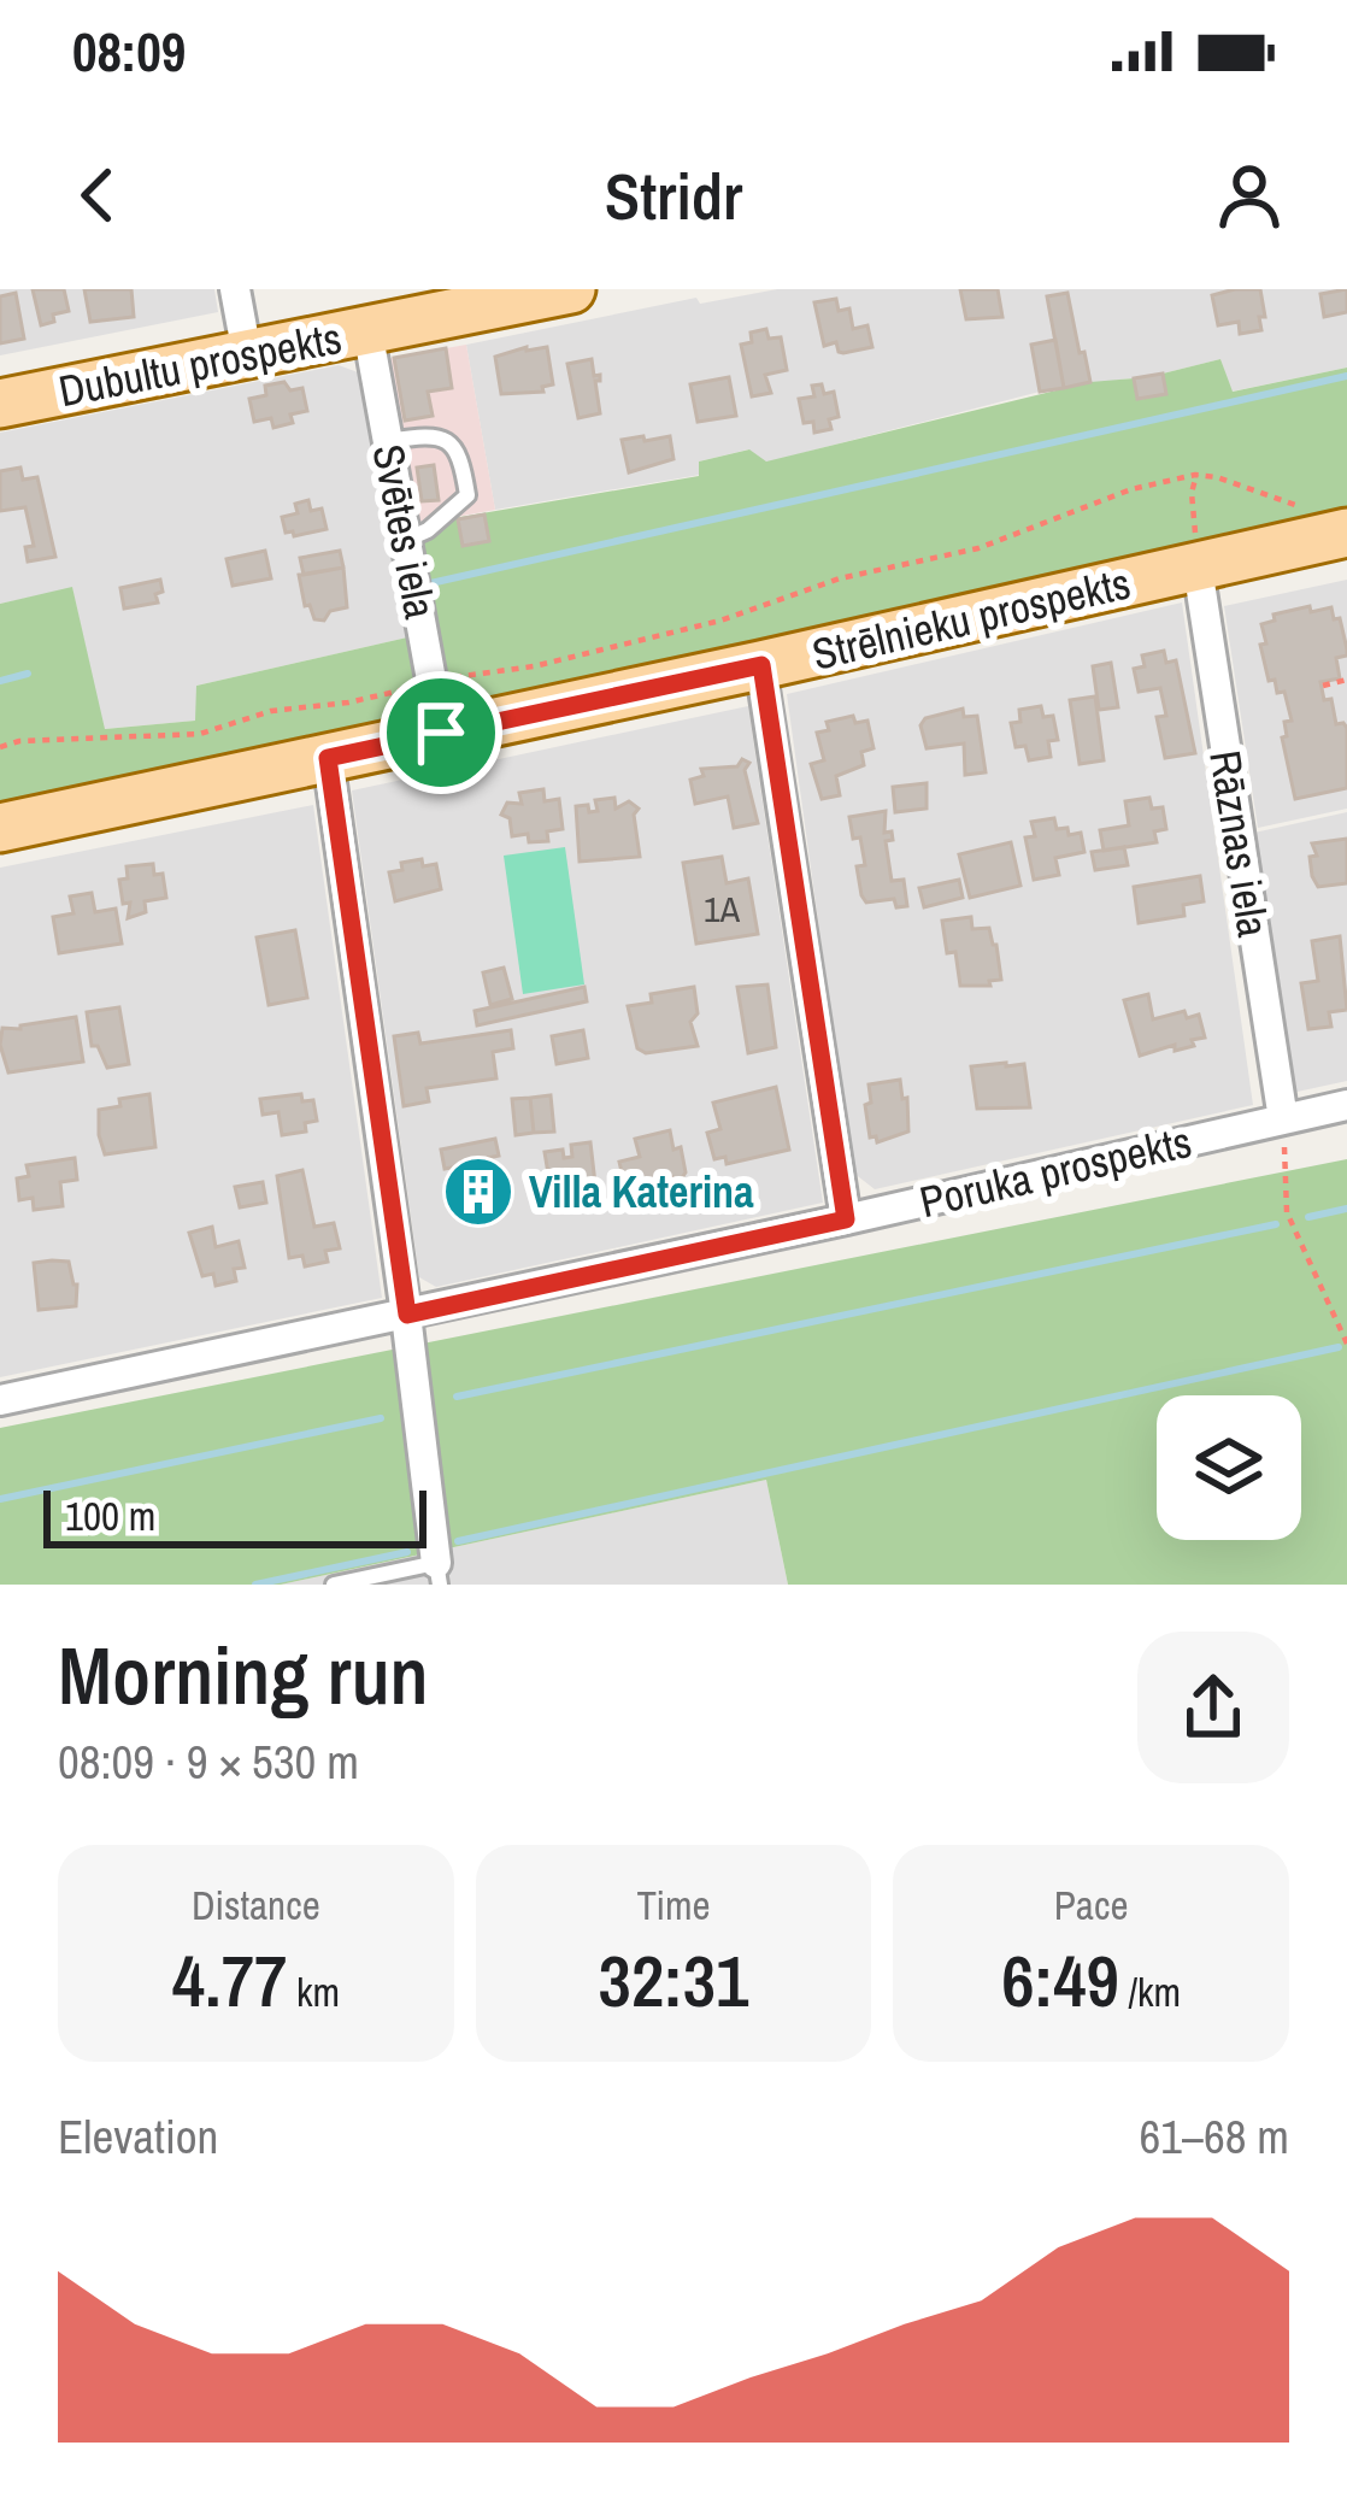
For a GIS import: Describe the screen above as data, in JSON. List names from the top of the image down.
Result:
{
  "streets": {
    "main road": ["Dubultu prospekts", "Strēlnieku prospekts"],
    "street": ["Svētes iela", "Rāznas iela", "Poruka prospekts"]
  },
  "crossings": [
    ["Dubultu prospekts", "Svētes iela"],
    ["Svētes iela", "Strēlnieku prospekts"],
    ["Strēlnieku prospekts", "Rāznas iela"],
    ["Rāznas iela", "Poruka prospekts"]
  ],
  "places": {
    "building": ["Villa Katerina"]
  },
  "house_numbers": ["1A"],
  "scale_bar": "100 m",
  "page": {
    "status": "08:09",
    "header": "Stridr",
    "scale": "100 m",
    "heading": ["Morning run", "08:09 · 9 × 530 m"],
    "stats": [
      ["Distance", "4.77 km"],
      ["Time", "32:31"],
      ["Pace", "6:49 /km"]
    ],
    "chart": ["Elevation", "61–68 m"]
  }
}
